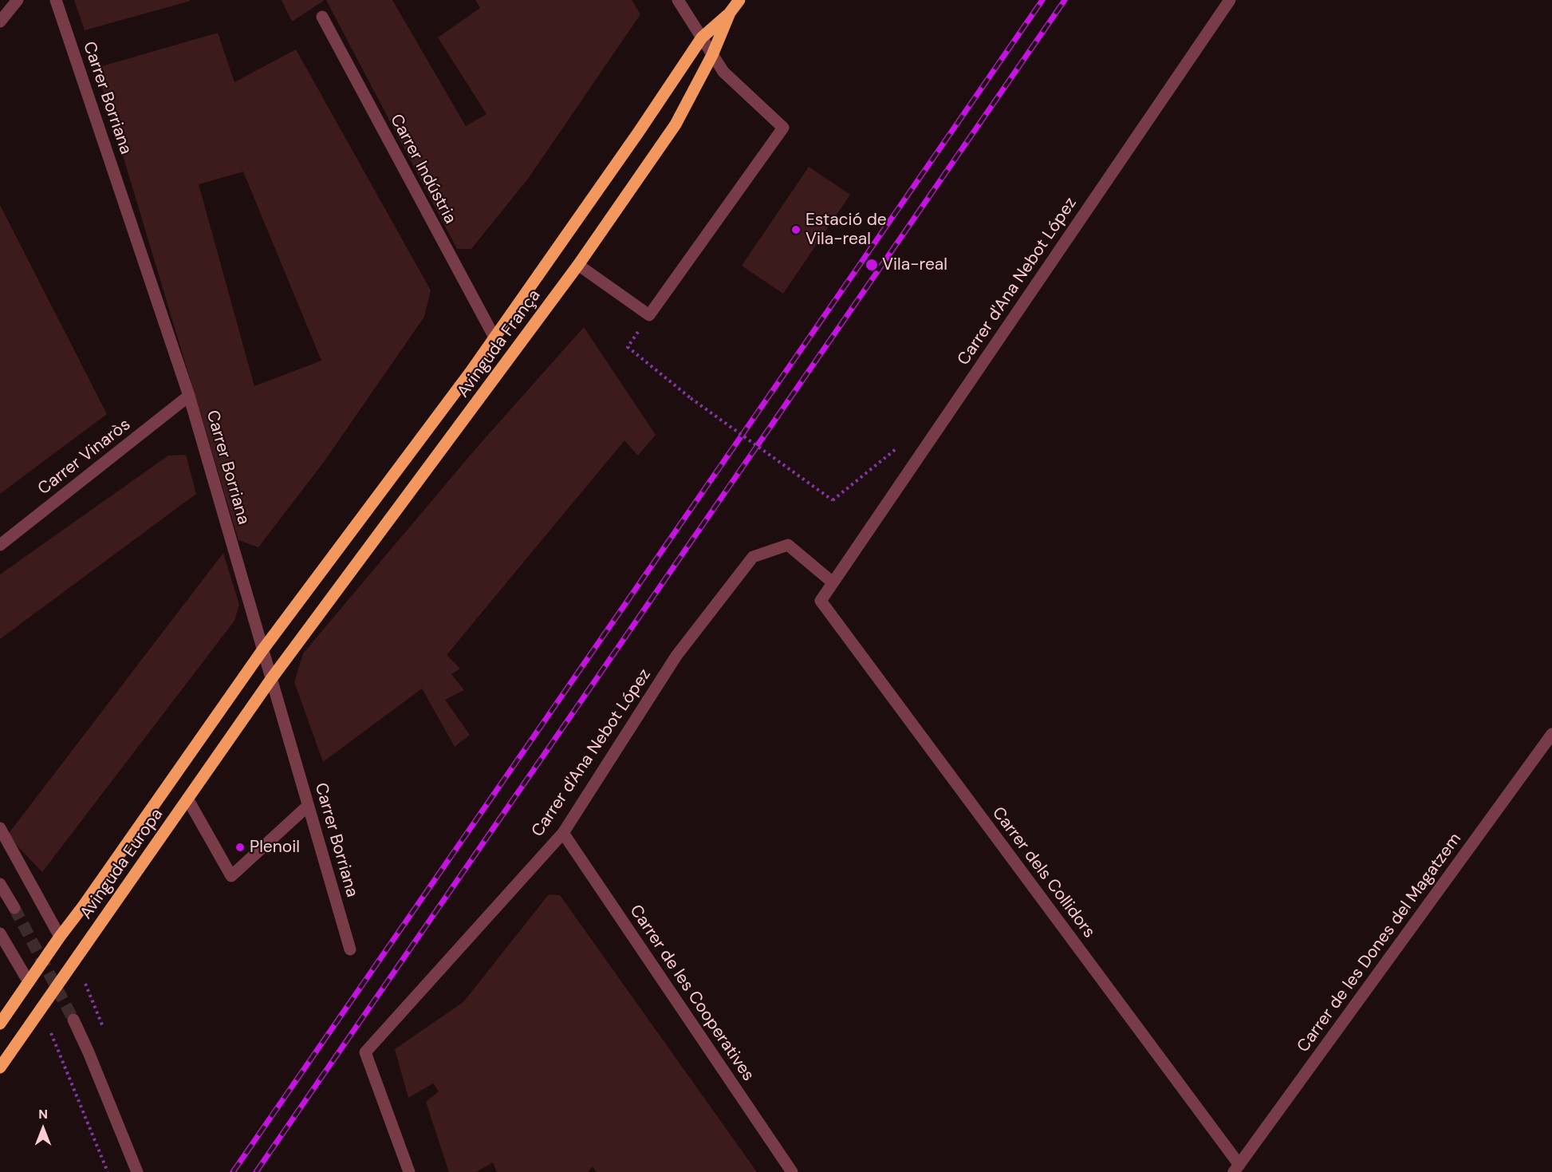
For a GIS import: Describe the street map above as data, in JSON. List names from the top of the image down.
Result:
{
  "streets": {
    "main road": ["Avinguda França", "Avinguda Europa"],
    "street": [
      "Carrer Borriana",
      "Carrer Indústria",
      "Carrer d'Ana Nebot López",
      "Carrer Vinaròs",
      "Carrer dels Collidors",
      "Carrer de les Dones del Magatzem",
      "Carrer de les Cooperatives"
    ]
  },
  "crossings": [
    ["Carrer Borriana", "Avinguda França"],
    ["Carrer Borriana", "Carrer Vinaròs"],
    ["Carrer Borriana", "Avinguda Europa"],
    ["Carrer Indústria", "Avinguda França"],
    ["Carrer d'Ana Nebot López", "Carrer dels Collidors"],
    ["Carrer d'Ana Nebot López", "Carrer de les Cooperatives"],
    ["Avinguda França", "Avinguda Europa"],
    ["Carrer dels Collidors", "Carrer de les Dones del Magatzem"]
  ],
  "places": ["Estació de Vila-real", "Vila-real", "Plenoil"],
  "north": "top"
}
